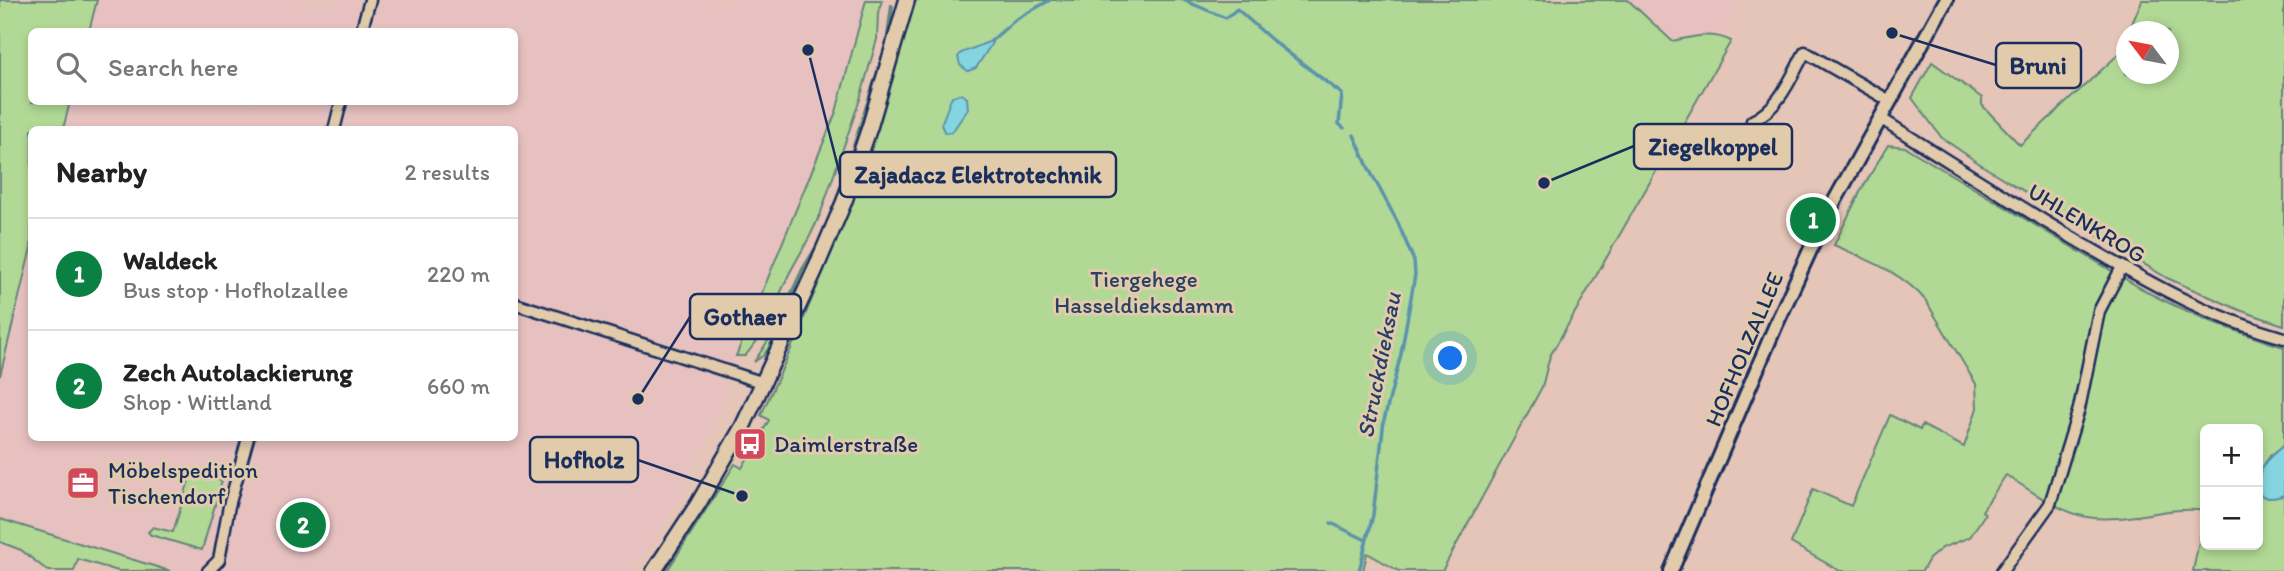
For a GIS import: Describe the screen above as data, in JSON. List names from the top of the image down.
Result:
{
  "streets": {
    "street": ["UHLENKROG", "HOFHOLZALLEE"]
  },
  "crossings": [
    ["UHLENKROG", "HOFHOLZALLEE"]
  ],
  "water": ["Struckdieksau"],
  "parks": ["Tiergehege Hasseldieksdamm"],
  "places": {
    "other": [
      "Bruni",
      "Zajadacz Elektrotechnik",
      "Ziegelkoppel",
      "Gothaer",
      "Hofholz"
    ],
    "bus stop": ["Daimlerstraße"],
    "office": ["Möbelspedition Tischendorf"]
  },
  "north": "top left",
  "page": {
    "search": "Search here",
    "heading": ["Nearby", "2 results"],
    "pins": ["1", "2"],
    "list": [
      {
        "mark": "1",
        "name": "Waldeck",
        "note": "Bus stop · Hofholzallee",
        "value": "220 m"
      },
      {
        "mark": "2",
        "name": "Zech Autolackierung",
        "note": "Shop · Wittland",
        "value": "660 m"
      }
    ],
    "map_buttons": ["+", "−"]
  }
}
